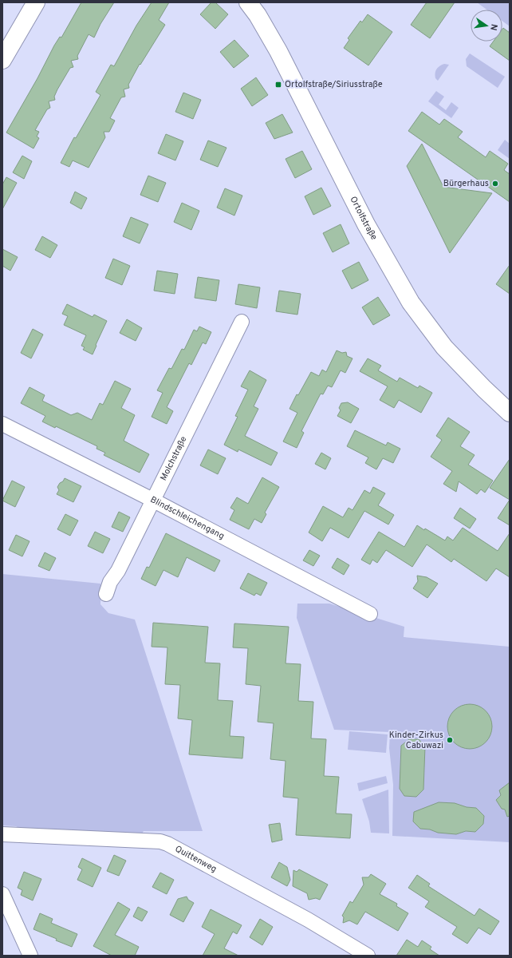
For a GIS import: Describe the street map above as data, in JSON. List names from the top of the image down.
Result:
{
  "streets": {
    "street": [
      "Ortolfstraße",
      "Molchstraße",
      "Blindschleichengang",
      "Quittenweg"
    ]
  },
  "crossings": [
    ["Molchstraße", "Blindschleichengang"]
  ],
  "places": {
    "transit": ["Ortolfstraße/Siriusstraße"],
    "other": ["Bürgerhaus", "Kinder-Zirkus Cabuwazi"]
  },
  "north": "right"
}
